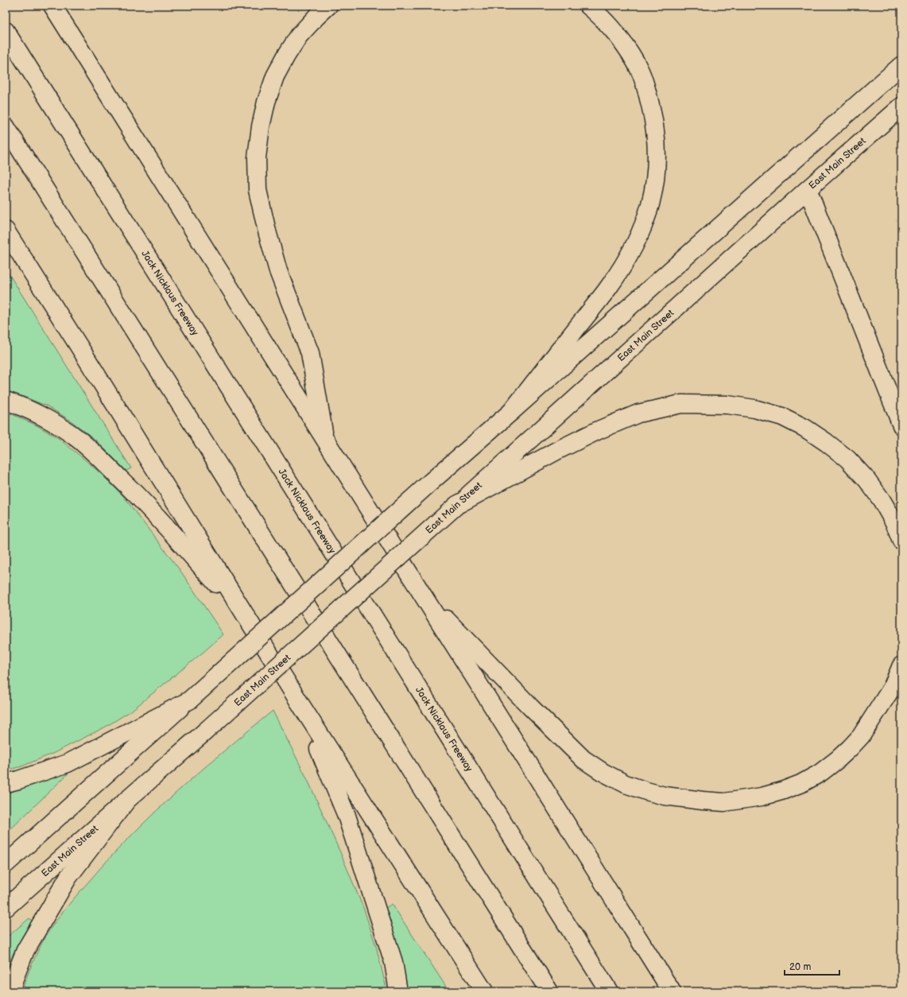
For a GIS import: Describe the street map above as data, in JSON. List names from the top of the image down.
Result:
{
  "streets": {
    "main road": ["East Main Street", "Jack Nicklaus Freeway"]
  },
  "scale_bar": "20 m"
}
